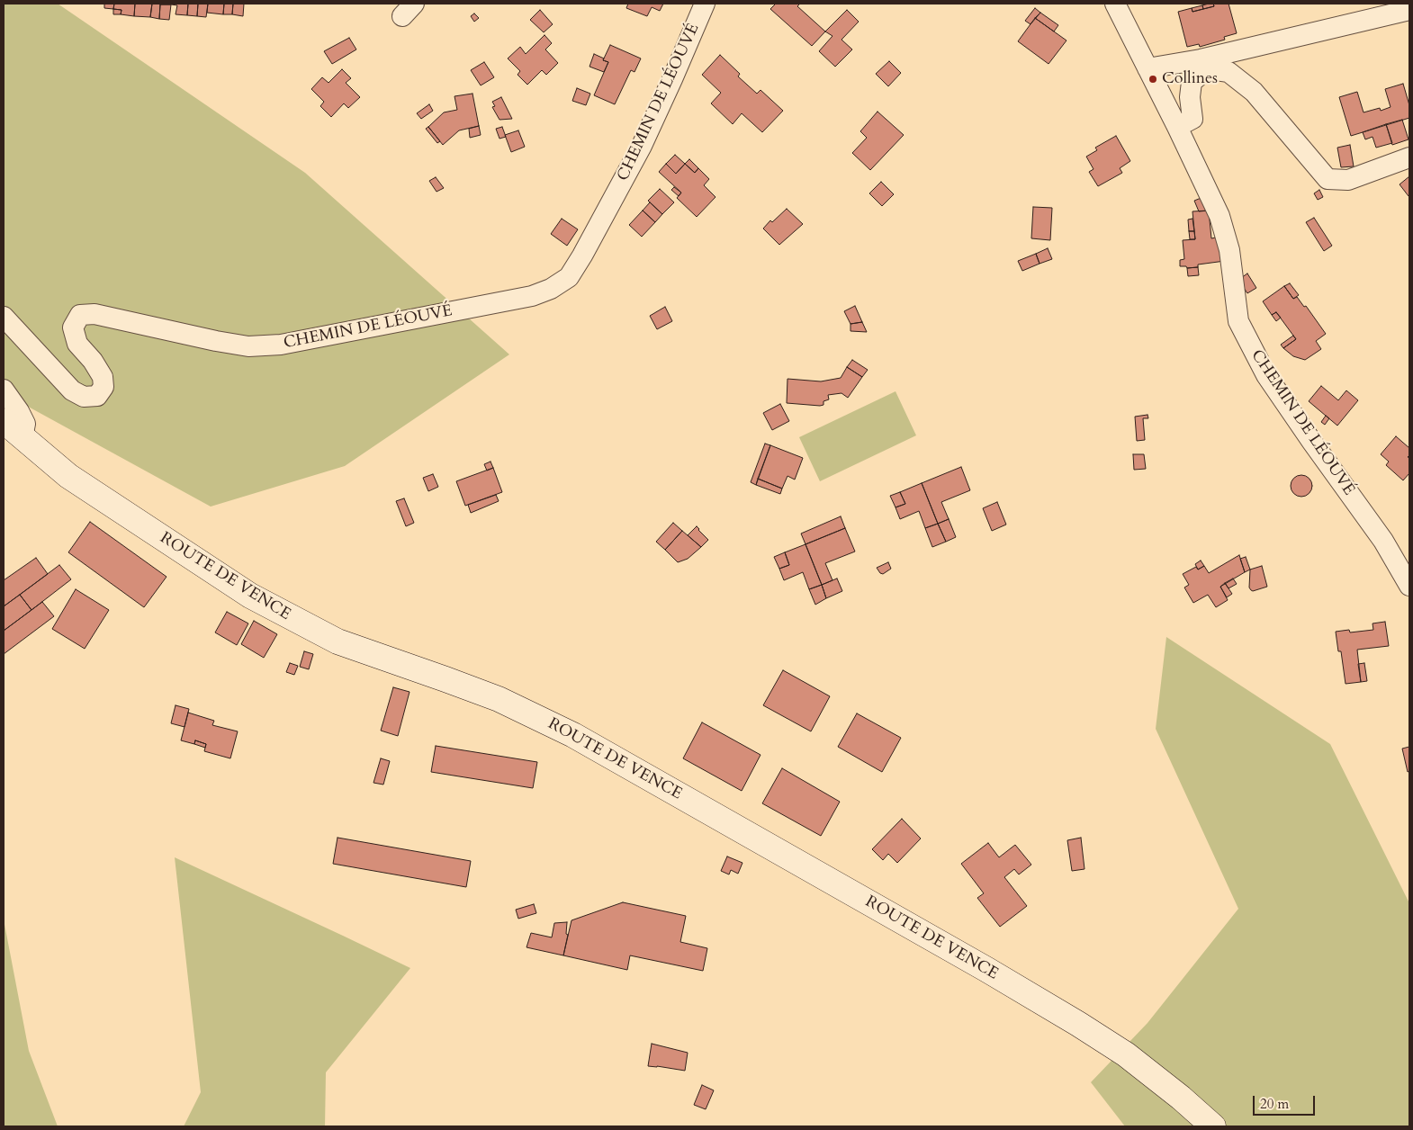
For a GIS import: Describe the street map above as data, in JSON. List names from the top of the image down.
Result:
{
  "streets": {
    "main road": ["ROUTE DE VENCE"],
    "street": ["CHEMIN DE LÉOUVÉ"]
  },
  "places": ["Collines"],
  "scale_bar": "20 m"
}
